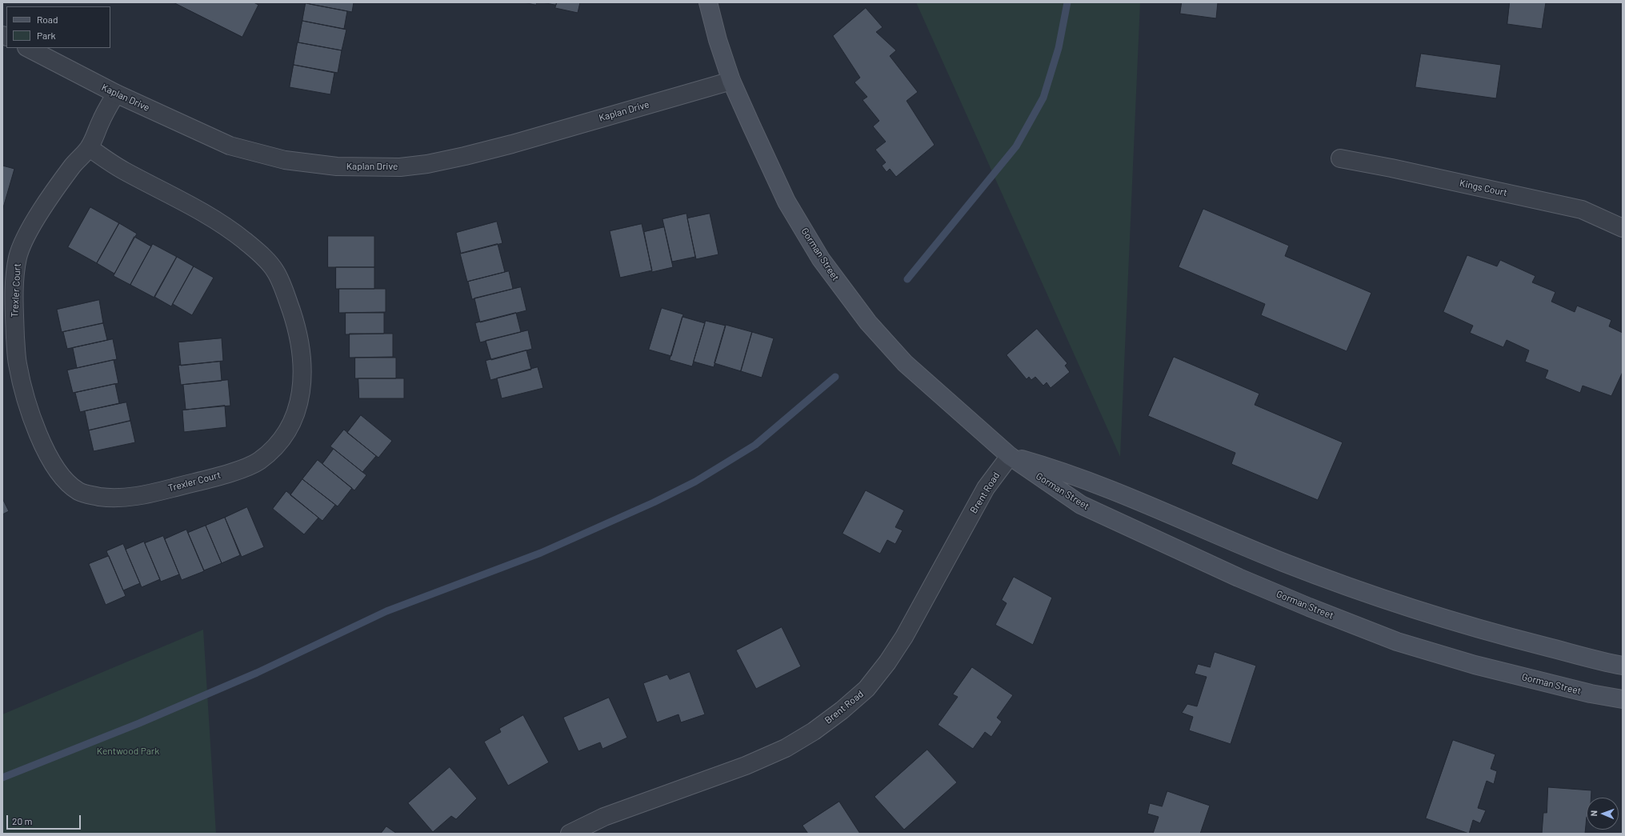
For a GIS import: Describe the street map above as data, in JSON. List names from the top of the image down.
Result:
{
  "streets": {
    "main road": ["Gorman Street"],
    "street": [
      "Kaplan Drive",
      "Kings Court",
      "Trexler Court",
      "Brent Road"
    ]
  },
  "crossings": [
    ["Kaplan Drive", "Gorman Street"],
    ["Kaplan Drive", "Trexler Court"],
    ["Gorman Street", "Brent Road"]
  ],
  "parks": ["Kentwood Park"],
  "legend": ["Road", "Park"],
  "scale_bar": "20 m",
  "north": "left"
}
